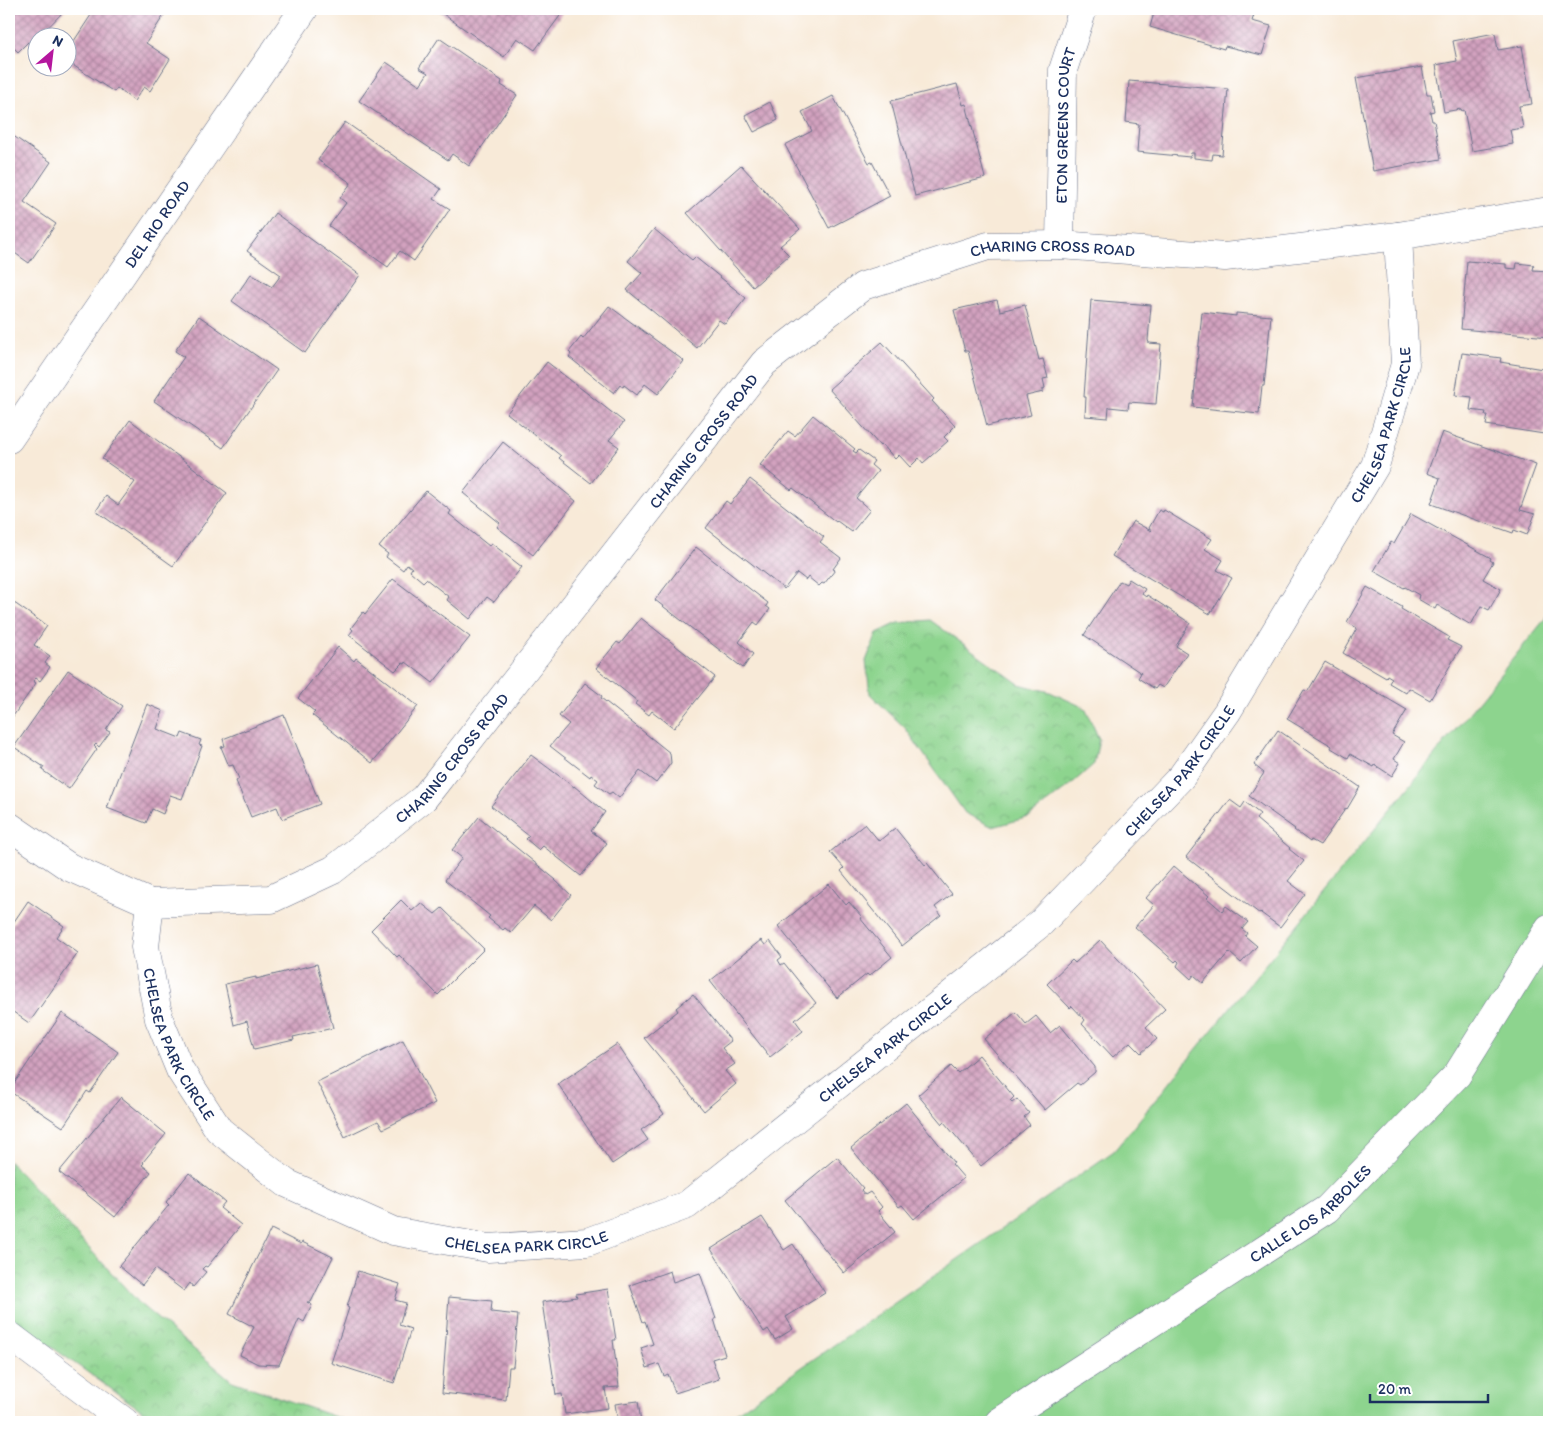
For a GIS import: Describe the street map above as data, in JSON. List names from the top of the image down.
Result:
{
  "streets": {
    "street": [
      "ETON GREENS COURT",
      "DEL RIO ROAD",
      "CHARING CROSS ROAD",
      "CHELSEA PARK CIRCLE",
      "CALLE LOS ARBOLES"
    ]
  },
  "crossings": [
    ["ETON GREENS COURT", "CHARING CROSS ROAD"],
    ["CHARING CROSS ROAD", "CHELSEA PARK CIRCLE"]
  ],
  "scale_bar": "20 m",
  "north": "top right"
}
